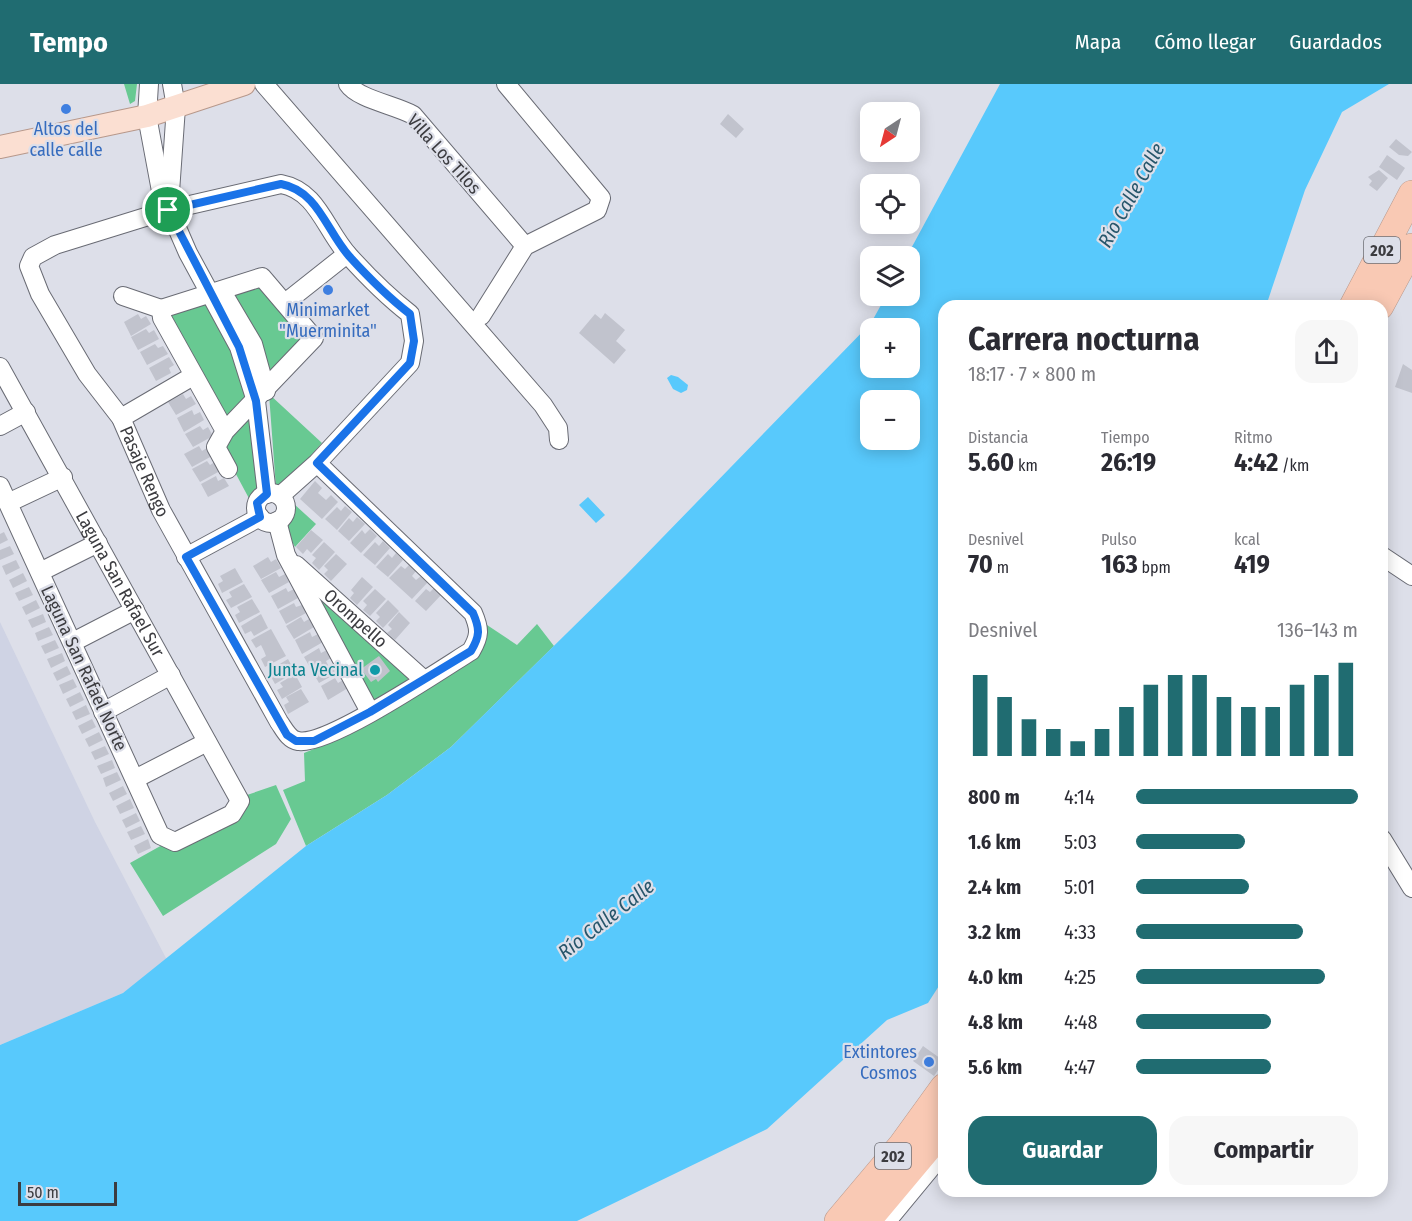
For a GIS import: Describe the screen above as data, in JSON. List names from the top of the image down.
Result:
{
  "streets": {
    "highway": ["202"],
    "street": [
      "Villa Los Tilos",
      "Pasaje Rengo",
      "Laguna San Rafael Sur",
      "Orompello",
      "Laguna San Rafael Norte"
    ]
  },
  "crossings": [
    ["Pasaje Rengo", "Orompello"],
    ["Laguna San Rafael Sur", "Laguna San Rafael Norte"]
  ],
  "water": ["Río Calle Calle"],
  "places": [
    "Altos del calle calle",
    "Minimarket \"Muerminita\"",
    "Junta Vecinal",
    "Extintores Cosmos"
  ],
  "scale_bar": "50 m",
  "north": "bottom left",
  "page": {
    "header": "Tempo",
    "nav": ["Mapa", "Cómo llegar", "Guardados"],
    "map_buttons": ["+", "−"],
    "heading": ["Carrera nocturna", "18:17 · 7 × 800 m"],
    "stats": [
      ["Distancia", "5.60 km"],
      ["Tiempo", "26:19"],
      ["Ritmo", "4:42 /km"],
      ["Desnivel", "70 m"],
      ["Pulso", "163 bpm"],
      ["kcal", "419"]
    ],
    "chart": ["Desnivel", "136–143 m"],
    "list": [
      {
        "name": "800 m",
        "note": "4:14"
      },
      {
        "name": "1.6 km",
        "note": "5:03"
      },
      {
        "name": "2.4 km",
        "note": "5:01"
      },
      {
        "name": "3.2 km",
        "note": "4:33"
      },
      {
        "name": "4.0 km",
        "note": "4:25"
      },
      {
        "name": "4.8 km",
        "note": "4:48"
      },
      {
        "name": "5.6 km",
        "note": "4:47"
      }
    ],
    "buttons": ["Guardar", "Compartir"],
    "scale": "50 m"
  }
}
